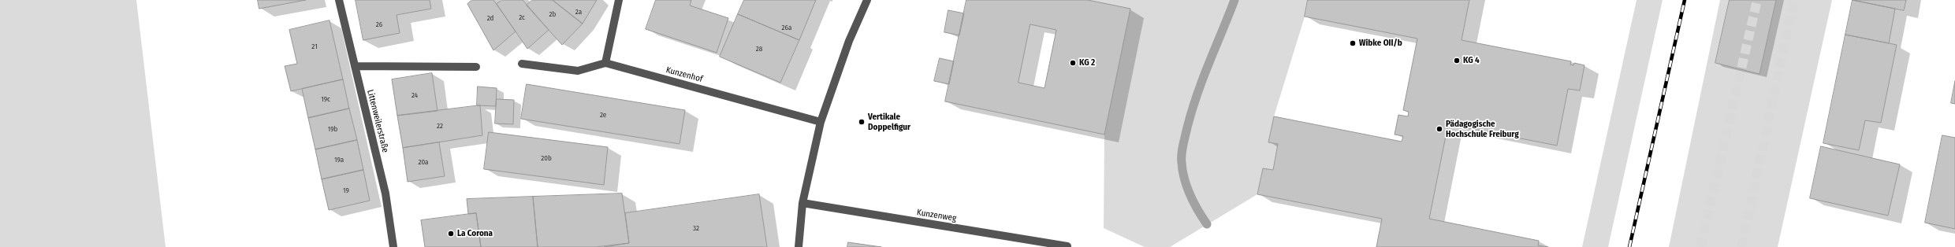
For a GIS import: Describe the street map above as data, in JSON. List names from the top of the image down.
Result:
{
  "streets": {
    "street": ["Kunzenhof", "Littenweilerstraße", "Kunzenweg"]
  },
  "places": [
    "Wibke OII/b",
    "KG 4",
    "KG 2",
    "Vertikale Doppelfigur",
    "Pädagogische Hochschule Freiburg",
    "La Corona"
  ],
  "house_numbers": [
    "2a",
    "2b",
    "2c",
    "2d",
    "26",
    "26a",
    "21",
    "28",
    "24",
    "19c",
    "2e",
    "22",
    "19b",
    "20b",
    "19a",
    "20a",
    "19",
    "32"
  ]
}
